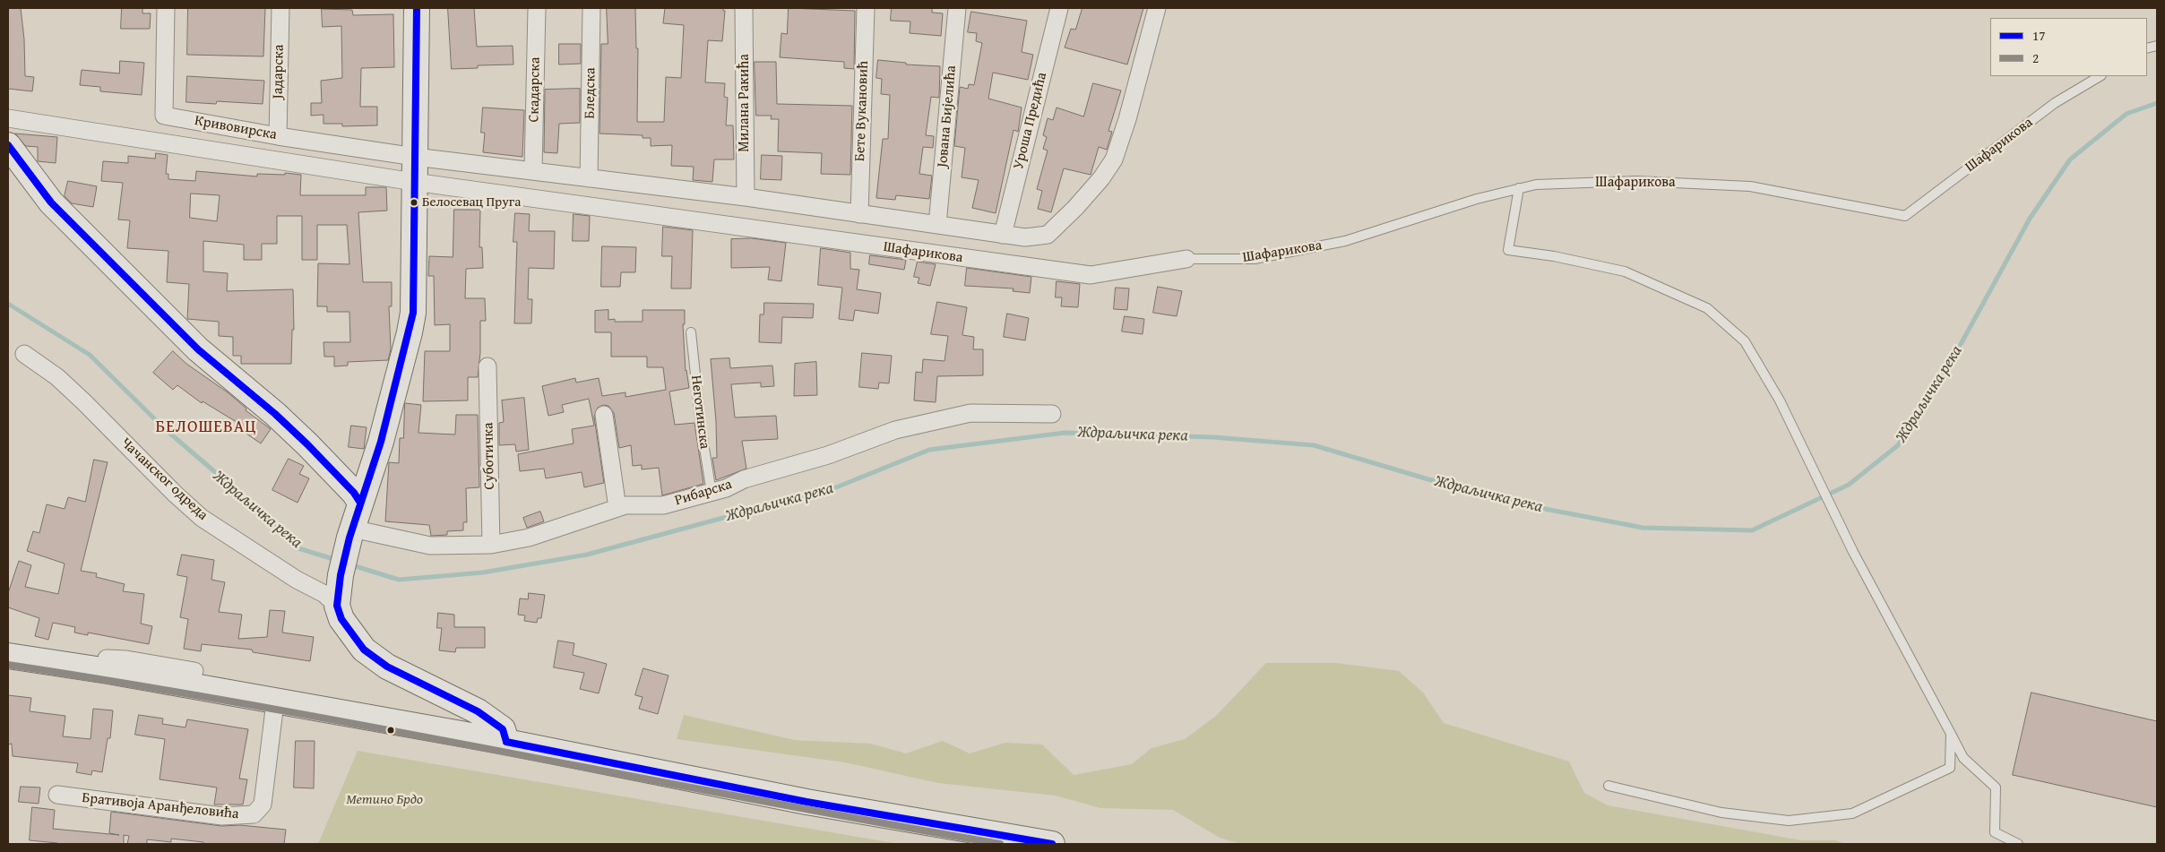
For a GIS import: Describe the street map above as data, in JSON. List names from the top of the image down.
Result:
{
  "streets": {
    "street": [
      "Јадарска",
      "Скадарска",
      "Бледска",
      "Милана Ракића",
      "Бете Вукановић",
      "Јована Бијелића",
      "Уроша Предића",
      "Кривовирска",
      "Шафарикова",
      "Суботичка",
      "Чачанског одреда",
      "Рибарска",
      "Бративоја Аранђеловића"
    ],
    "lane": ["Неготинска"]
  },
  "crossings": [
    ["Јадарска", "Кривовирска"],
    ["Скадарска", "Кривовирска"],
    ["Бледска", "Кривовирска"],
    ["Милана Ракића", "Кривовирска"],
    ["Бете Вукановић", "Кривовирска"],
    ["Јована Бијелића", "Кривовирска"],
    ["Уроша Предића", "Кривовирска"],
    ["Неготинска", "Рибарска"],
    ["Суботичка", "Рибарска"]
  ],
  "districts": ["БЕЛОШЕВАЦ"],
  "water": ["Ждраљичка река"],
  "parks": ["Метино Брдо"],
  "places": ["Белосевац Пруга"],
  "lines": ["transit line 17", "transit line 2"],
  "legend": ["17", "2"]
}
